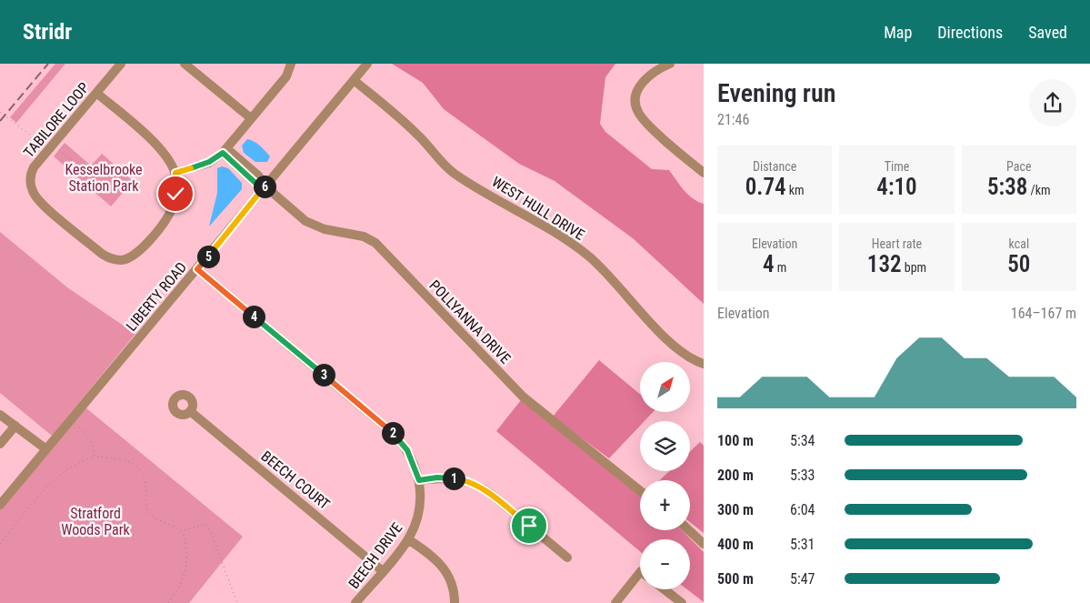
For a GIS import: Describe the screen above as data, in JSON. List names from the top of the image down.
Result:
{
  "streets": {
    "street": [
      "TABILORE LOOP",
      "WEST HULL DRIVE",
      "LIBERTY ROAD",
      "POLLYANNA DRIVE",
      "BEECH COURT",
      "BEECH DRIVE"
    ]
  },
  "crossings": [
    ["WEST HULL DRIVE", "LIBERTY ROAD"],
    ["LIBERTY ROAD", "POLLYANNA DRIVE"],
    ["LIBERTY ROAD", "BEECH DRIVE"],
    ["BEECH COURT", "BEECH DRIVE"]
  ],
  "parks": ["Kesselbrooke Station Park", "Stratford Woods Park"],
  "north": "top right",
  "page": {
    "header": "Stridr",
    "nav": ["Map", "Directions", "Saved"],
    "heading": ["Evening run", "21:46"],
    "stats": [
      ["Distance", "0.74 km"],
      ["Time", "4:10"],
      ["Pace", "5:38 /km"],
      ["Elevation", "4 m"],
      ["Heart rate", "132 bpm"],
      ["kcal", "50"]
    ],
    "pins": [
      "6",
      "5",
      "4",
      "3",
      "2",
      "1"
    ],
    "chart": ["Elevation", "164–167 m"],
    "map_buttons": ["+", "−"],
    "list": [
      {
        "name": "100 m",
        "note": "5:34"
      },
      {
        "name": "200 m",
        "note": "5:33"
      },
      {
        "name": "300 m",
        "note": "6:04"
      },
      {
        "name": "400 m",
        "note": "5:31"
      },
      {
        "name": "500 m",
        "note": "5:47"
      }
    ]
  }
}
